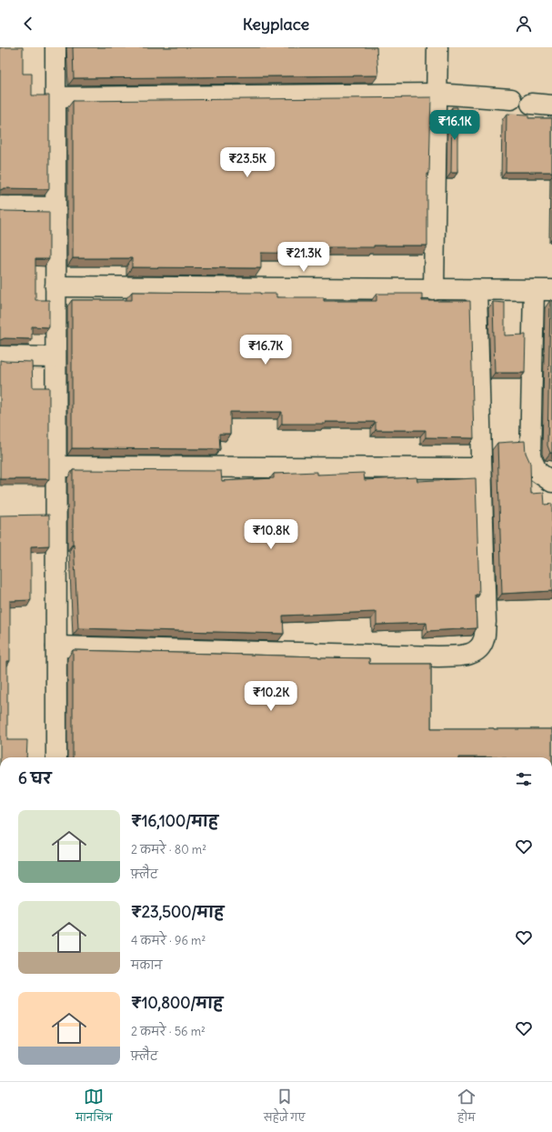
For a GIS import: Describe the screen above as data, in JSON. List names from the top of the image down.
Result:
{
  "page": {
    "header": "Keyplace",
    "price": [
      "₹16.1K",
      "₹23.5K",
      "₹21.3K",
      "₹16.7K",
      "₹10.8K",
      "₹10.2K"
    ],
    "heading": "6 घर",
    "list": [
      {
        "name": "₹16,100/माह",
        "note": "2 कमरे · 80 m² · फ़्लैट"
      },
      {
        "name": "₹23,500/माह",
        "note": "4 कमरे · 96 m² · मकान"
      },
      {
        "name": "₹10,800/माह",
        "note": "2 कमरे · 56 m² · फ़्लैट"
      }
    ],
    "tabs": ["मानचित्र", "सहेजे गए", "होम"]
  }
}
